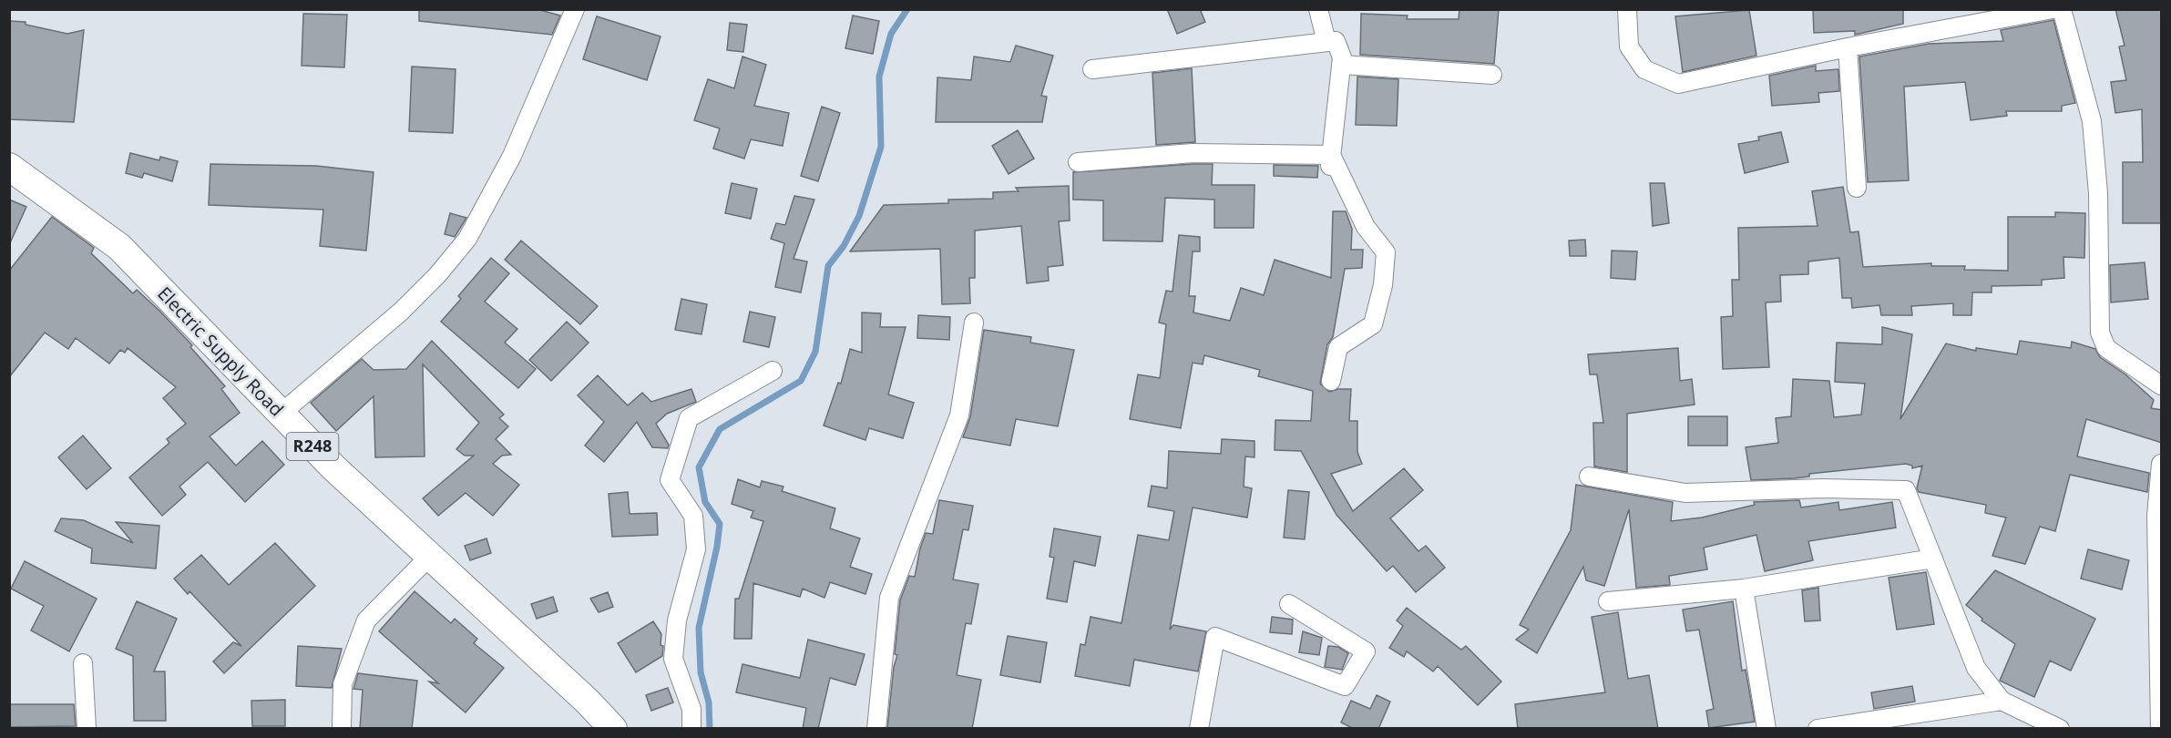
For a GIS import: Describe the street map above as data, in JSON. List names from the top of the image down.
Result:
{
  "streets": {
    "main road": ["Electric Supply Road", "R248"]
  }
}
